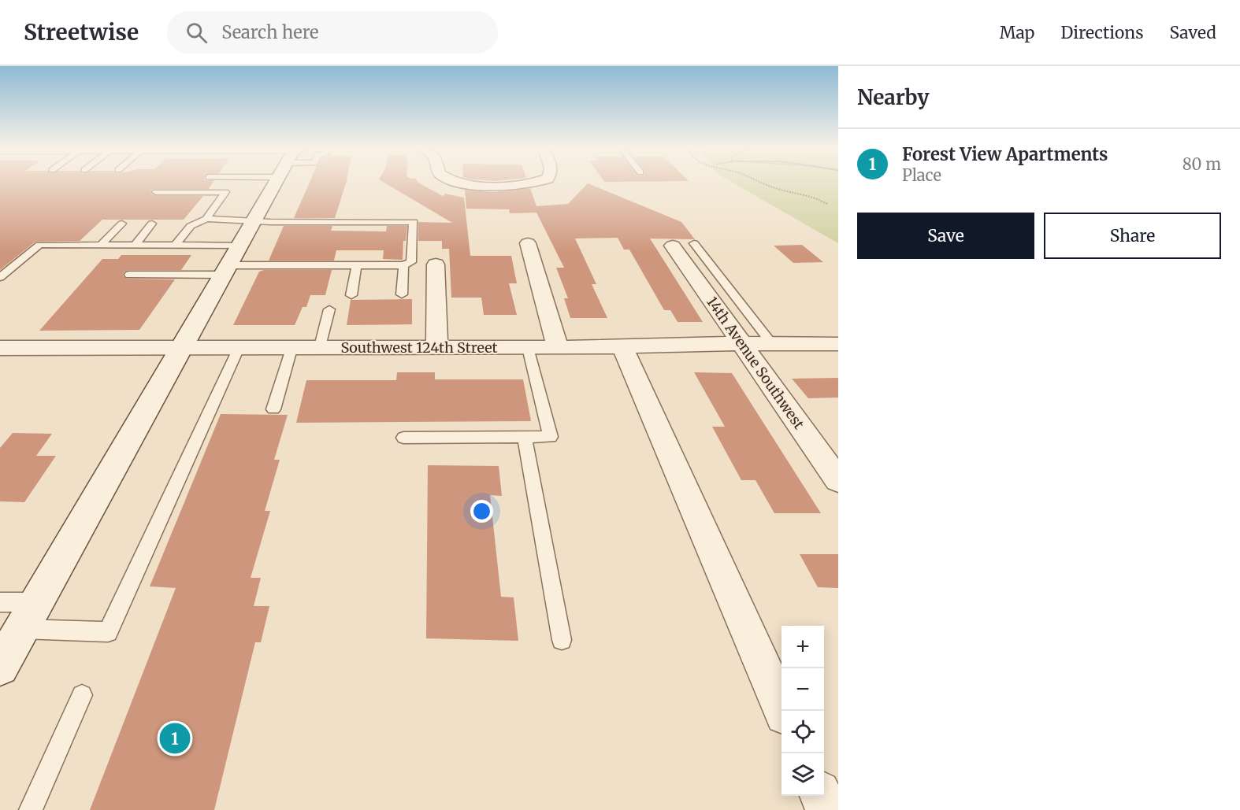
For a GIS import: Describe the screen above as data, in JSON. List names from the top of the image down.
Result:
{
  "streets": {
    "street": ["Southwest 124th Street", "14th Avenue Southwest"]
  },
  "crossings": [
    ["Southwest 124th Street", "14th Avenue Southwest"]
  ],
  "page": {
    "header": "Streetwise",
    "search": "Search here",
    "nav": ["Map", "Directions", "Saved"],
    "heading": "Nearby",
    "list": [
      {
        "mark": "1",
        "name": "Forest View Apartments",
        "note": "Place",
        "value": "80 m"
      }
    ],
    "buttons": ["Save", "Share"],
    "map_buttons": ["+", "−"],
    "pins": "1"
  }
}
